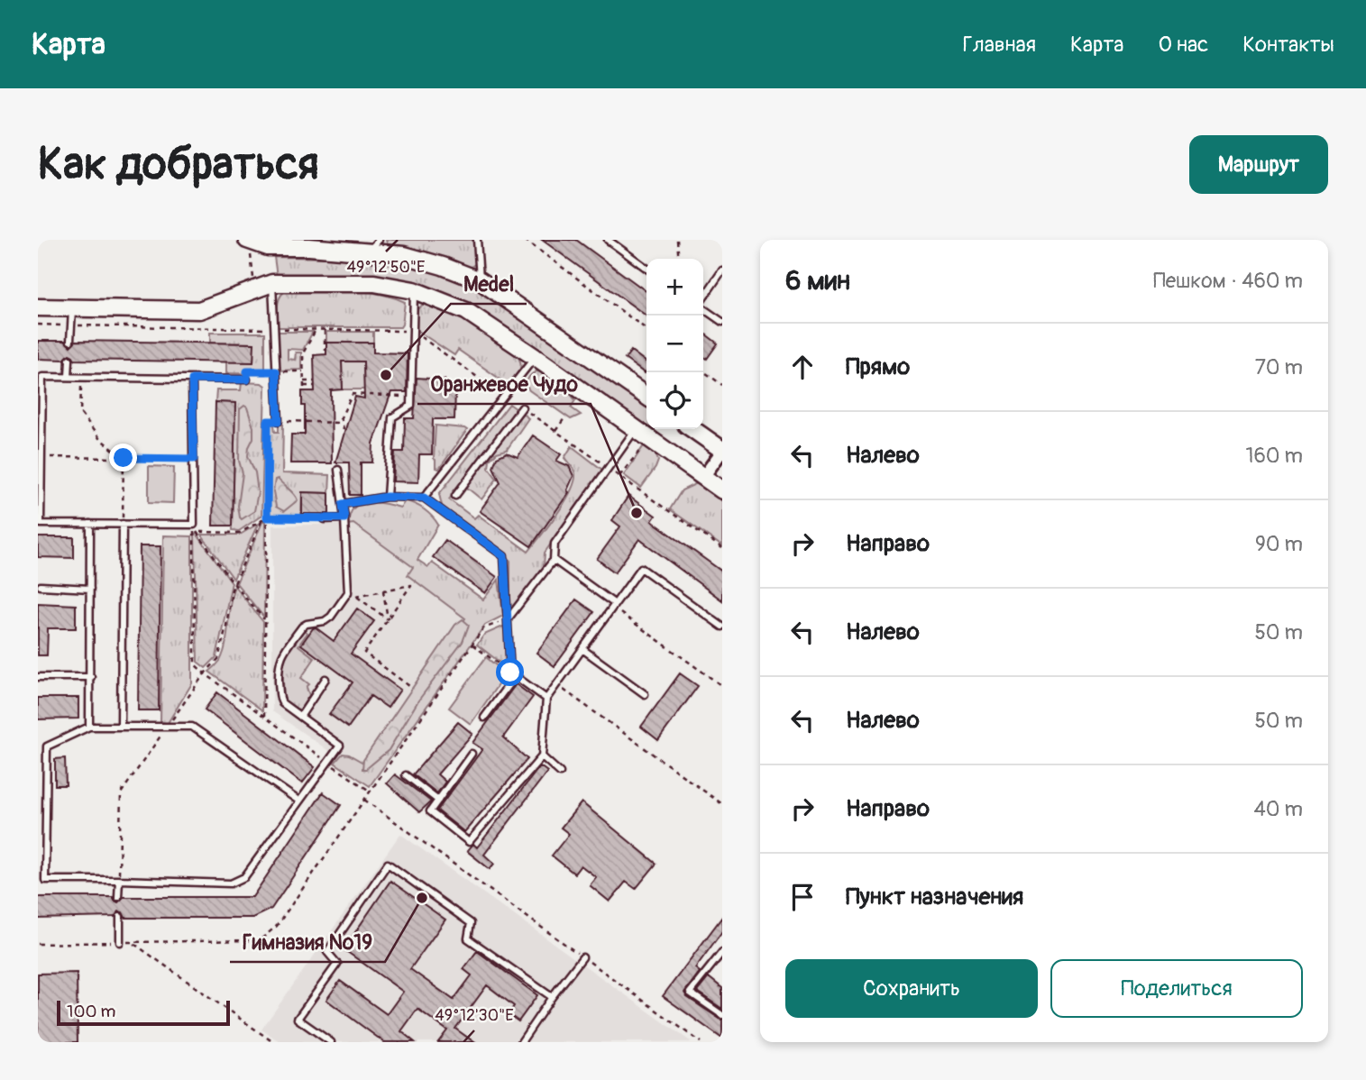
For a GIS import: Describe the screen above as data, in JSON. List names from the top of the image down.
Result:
{
  "places": ["Medel", "Оранжевое Чудо", "Гимназия №19"],
  "scale_bar": "100 m",
  "page": {
    "header": "Карта",
    "nav": [
      "Главная",
      "Карта",
      "О нас",
      "Контакты"
    ],
    "buttons": [
      "Маршрут",
      ["Сохранить", "Поделиться"]
    ],
    "title": "Как добраться",
    "heading": ["6 мин", "Пешком · 460 m"],
    "map_buttons": ["+", "−"],
    "list": [
      ["Прямо", "70 m"],
      ["Налево", "160 m"],
      ["Направо", "90 m"],
      ["Налево", "50 m"],
      ["Налево", "50 m"],
      ["Направо", "40 m"],
      "Пункт назначения"
    ],
    "scale": "100 m"
  },
  "coordinates": ["49°12'50\"E", "49°12'30\"E"]
}
